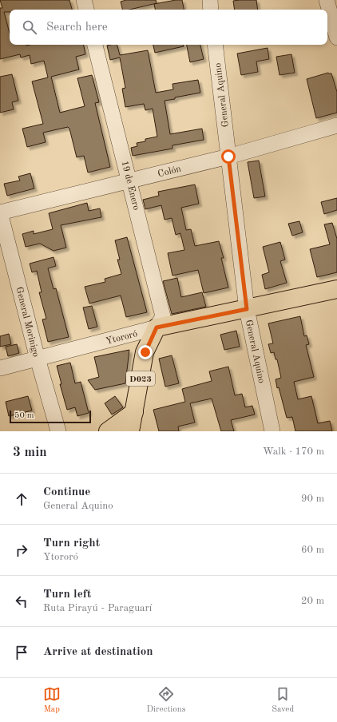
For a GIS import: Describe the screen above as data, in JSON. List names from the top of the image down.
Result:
{
  "streets": {
    "main road": ["Ytororó", "D023"],
    "street": [
      "General Aquino",
      "Colón",
      "19 de Enero",
      "General Morinigo"
    ]
  },
  "crossings": [
    ["General Aquino", "Colón"],
    ["General Aquino", "Ytororó"],
    ["Colón", "19 de Enero"],
    ["Colón", "General Morinigo"],
    ["19 de Enero", "Ytororó"],
    ["19 de Enero", "D023"],
    ["General Morinigo", "Ytororó"],
    ["Ytororó", "D023"]
  ],
  "scale_bar": "50 m",
  "page": {
    "search": "Search here",
    "scale": "50 m",
    "heading": ["3 min", "Walk · 170 m"],
    "list": [
      ["Continue", "General Aquino", "90 m"],
      ["Turn right", "Ytororó", "60 m"],
      ["Turn left", "Ruta Pirayú - Paraguarí", "20 m"],
      "Arrive at destination"
    ],
    "nav": ["Map", "Directions", "Saved"]
  }
}
